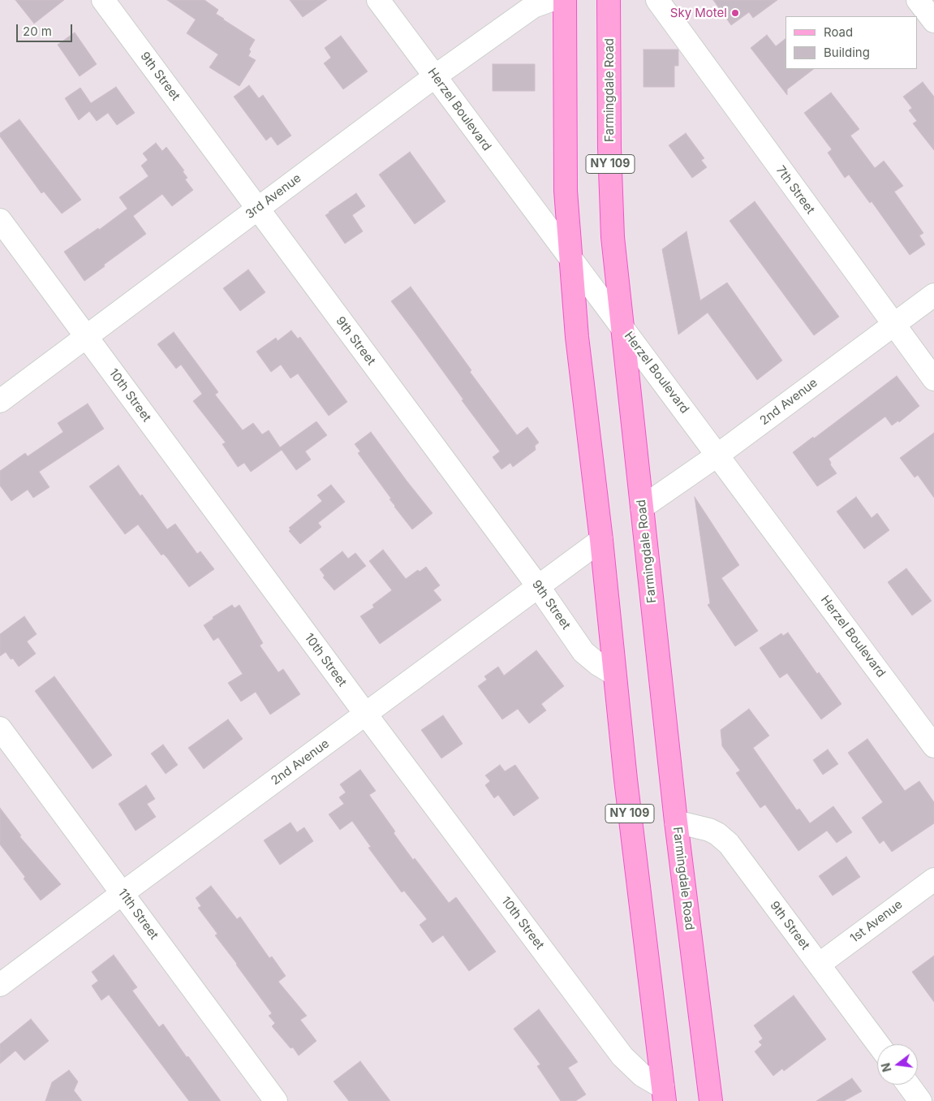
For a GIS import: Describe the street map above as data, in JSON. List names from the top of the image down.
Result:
{
  "streets": {
    "main road": ["Farmingdale Road", "NY 109"],
    "street": [
      "9th Street",
      "Herzel Boulevard",
      "7th Street",
      "3rd Avenue",
      "10th Street",
      "2nd Avenue",
      "11th Street",
      "1st Avenue"
    ]
  },
  "crossings": [
    ["9th Street", "Farmingdale Road"],
    ["9th Street", "NY 109"],
    ["9th Street", "3rd Avenue"],
    ["9th Street", "2nd Avenue"],
    ["9th Street", "1st Avenue"],
    ["Farmingdale Road", "Herzel Boulevard"],
    ["Farmingdale Road", "2nd Avenue"],
    ["Herzel Boulevard", "NY 109"],
    ["Herzel Boulevard", "3rd Avenue"],
    ["Herzel Boulevard", "2nd Avenue"],
    ["NY 109", "10th Street"],
    ["NY 109", "2nd Avenue"],
    ["7th Street", "2nd Avenue"],
    ["3rd Avenue", "10th Street"],
    ["10th Street", "2nd Avenue"],
    ["2nd Avenue", "11th Street"]
  ],
  "places": ["Sky Motel"],
  "legend": ["Road", "Building"],
  "scale_bar": "20 m",
  "north": "left"
}
